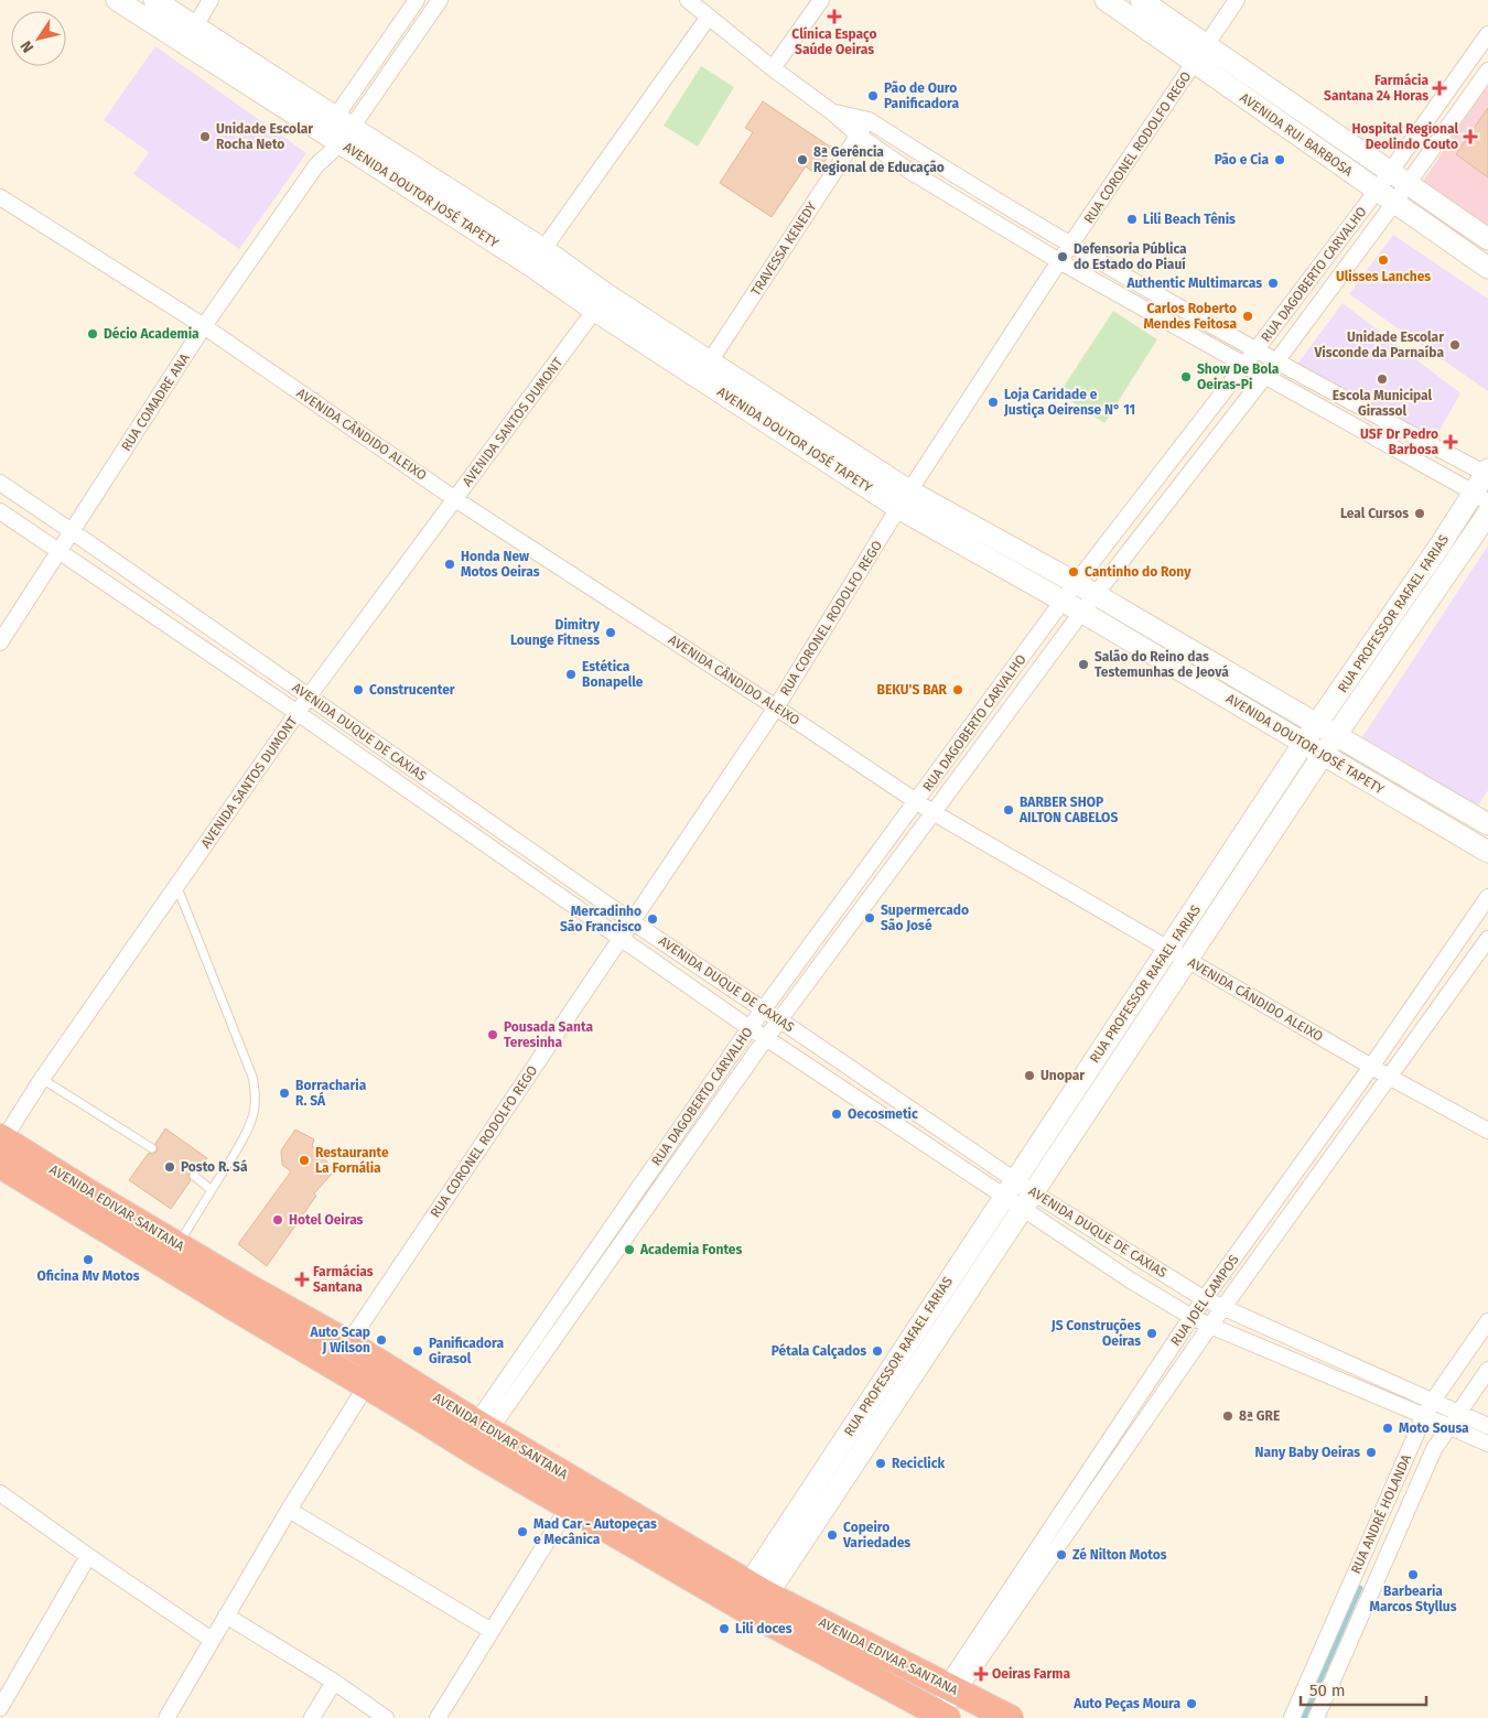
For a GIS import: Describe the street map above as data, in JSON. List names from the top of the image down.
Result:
{
  "streets": {
    "highway": ["AVENIDA EDIVAR SANTANA"],
    "main road": ["AVENIDA RUI BARBOSA", "AVENIDA DOUTOR JOSÉ TAPETY", "RUA PROFESSOR RAFAEL FARIAS"],
    "street": [
      "RUA CORONEL RODOLFO REGO",
      "TRAVESSA KENEDY",
      "RUA DAGOBERTO CARVALHO",
      "RUA COMADRE ANA",
      "AVENIDA SANTOS DUMONT",
      "AVENIDA CÂNDIDO ALEIXO",
      "AVENIDA DUQUE DE CAXIAS",
      "RUA JOEL CAMPOS",
      "RUA ANDRÉ HOLANDA"
    ]
  },
  "crossings": [
    ["AVENIDA RUI BARBOSA", "RUA CORONEL RODOLFO REGO"],
    ["AVENIDA RUI BARBOSA", "RUA DAGOBERTO CARVALHO"],
    ["RUA CORONEL RODOLFO REGO", "AVENIDA DOUTOR JOSÉ TAPETY"],
    ["RUA CORONEL RODOLFO REGO", "AVENIDA CÂNDIDO ALEIXO"],
    ["RUA CORONEL RODOLFO REGO", "AVENIDA DUQUE DE CAXIAS"],
    ["RUA CORONEL RODOLFO REGO", "AVENIDA EDIVAR SANTANA"],
    ["AVENIDA DOUTOR JOSÉ TAPETY", "TRAVESSA KENEDY"],
    ["AVENIDA DOUTOR JOSÉ TAPETY", "RUA DAGOBERTO CARVALHO"],
    ["AVENIDA DOUTOR JOSÉ TAPETY", "RUA COMADRE ANA"],
    ["AVENIDA DOUTOR JOSÉ TAPETY", "AVENIDA SANTOS DUMONT"],
    ["AVENIDA DOUTOR JOSÉ TAPETY", "RUA PROFESSOR RAFAEL FARIAS"],
    ["RUA DAGOBERTO CARVALHO", "AVENIDA CÂNDIDO ALEIXO"],
    ["RUA DAGOBERTO CARVALHO", "AVENIDA DUQUE DE CAXIAS"],
    ["RUA DAGOBERTO CARVALHO", "AVENIDA EDIVAR SANTANA"],
    ["RUA COMADRE ANA", "AVENIDA CÂNDIDO ALEIXO"],
    ["RUA COMADRE ANA", "AVENIDA DUQUE DE CAXIAS"],
    ["AVENIDA SANTOS DUMONT", "AVENIDA CÂNDIDO ALEIXO"],
    ["AVENIDA SANTOS DUMONT", "AVENIDA DUQUE DE CAXIAS"],
    ["AVENIDA SANTOS DUMONT", "AVENIDA EDIVAR SANTANA"],
    ["AVENIDA CÂNDIDO ALEIXO", "RUA PROFESSOR RAFAEL FARIAS"],
    ["AVENIDA CÂNDIDO ALEIXO", "RUA JOEL CAMPOS"],
    ["RUA PROFESSOR RAFAEL FARIAS", "AVENIDA DUQUE DE CAXIAS"],
    ["RUA PROFESSOR RAFAEL FARIAS", "AVENIDA EDIVAR SANTANA"],
    ["AVENIDA DUQUE DE CAXIAS", "RUA JOEL CAMPOS"],
    ["AVENIDA DUQUE DE CAXIAS", "RUA ANDRÉ HOLANDA"],
    ["AVENIDA EDIVAR SANTANA", "RUA JOEL CAMPOS"]
  ],
  "places": {
    "health": [
      "Clínica Espaço Saúde Oeiras",
      "Farmácia Santana 24 Horas",
      "Hospital Regional Deolindo Couto",
      "USF Dr Pedro Barbosa",
      "Farmácias Santana",
      "Oeiras Farma"
    ],
    "other": [
      "Pão de Ouro Panificadora",
      "Unidade Escolar Rocha Neto",
      "8ª Gerência Regional de Educação",
      "Pão e Cia",
      "Lili Beach Tênis",
      "Defensoria Pública do Estado do Piauí",
      "Ulisses Lanches",
      "Authentic Multimarcas",
      "Carlos Roberto Mendes Feitosa",
      "Décio Academia",
      "Unidade Escolar Visconde da Parnaíba",
      "Show De Bola Oeiras-Pi",
      "Escola Municipal Girassol",
      "Loja Caridade e Justiça Oeirense N° 11",
      "Leal Cursos",
      "Honda New Motos Oeiras",
      "Cantinho do Rony",
      "Dimitry Lounge Fitness",
      "Salão do Reino das Testemunhas de Jeová",
      "Estética Bonapelle",
      "Construcenter",
      "BEKU'S BAR",
      "BARBER SHOP AILTON CABELOS",
      "Supermercado São José",
      "Mercadinho São Francisco",
      "Pousada Santa Teresinha",
      "Unopar",
      "Borracharia R. SÁ",
      "Oecosmetic",
      "Restaurante La Fornália",
      "Posto R. Sá",
      "Hotel Oeiras",
      "Academia Fontes",
      "Oficina Mv Motos",
      "JS Construções Oeiras",
      "Auto Scap J Wilson",
      "Panificadora Girasol",
      "Pétala Calçados",
      "8ª GRE",
      "Moto Sousa",
      "Nany Baby Oeiras",
      "Reciclick",
      "Mad Car - Autopeças e Mecânica",
      "Copeiro Variedades",
      "Zé Nilton Motos",
      "Barbearia Marcos Styllus",
      "Lili doces",
      "Auto Peças Moura"
    ]
  },
  "scale_bar": "50 m",
  "north": "bottom left"
}
